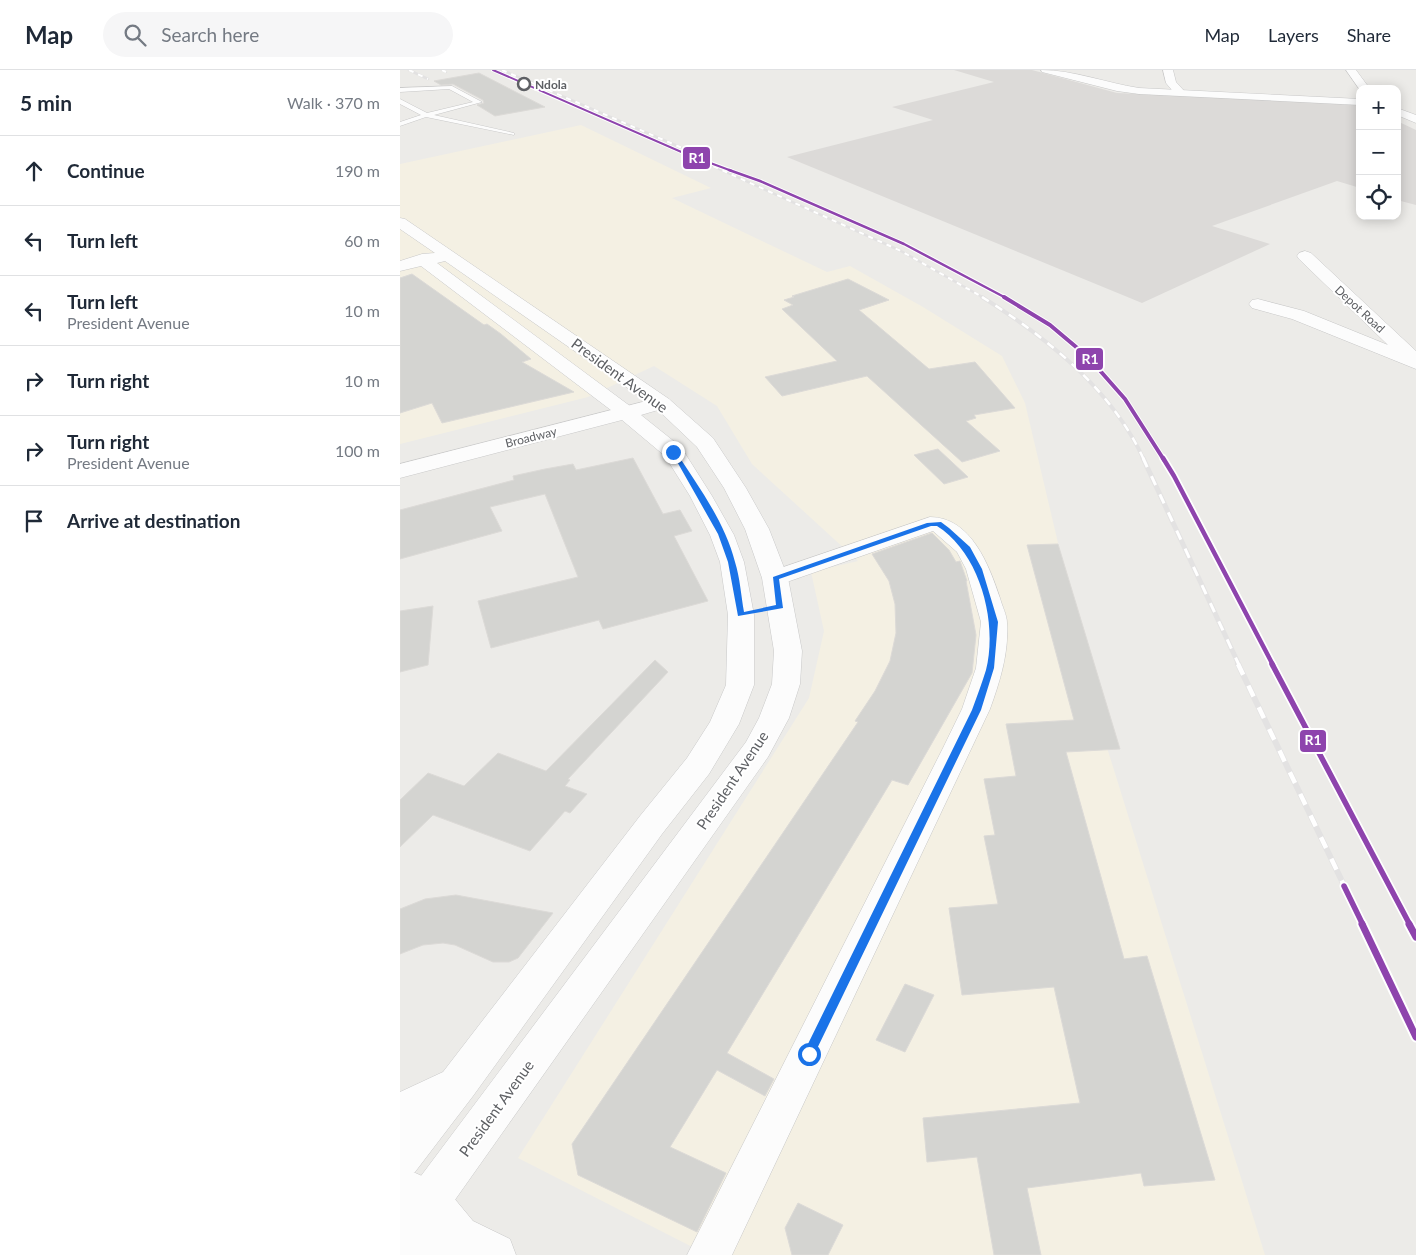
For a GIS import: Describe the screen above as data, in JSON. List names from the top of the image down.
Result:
{
  "streets": {
    "street": ["Depot Road", "President Avenue", "Broadway"]
  },
  "crossings": [
    ["President Avenue", "Broadway"]
  ],
  "places": ["Ndola"],
  "lines": ["transit line R1"],
  "page": {
    "header": "Map",
    "search": "Search here",
    "nav": ["Map", "Layers", "Share"],
    "heading": ["5 min", "Walk · 370 m"],
    "map_buttons": ["+", "−"],
    "list": [
      ["Continue", "190 m"],
      ["Turn left", "60 m"],
      ["Turn left", "President Avenue", "10 m"],
      ["Turn right", "10 m"],
      ["Turn right", "President Avenue", "100 m"],
      "Arrive at destination"
    ]
  }
}
